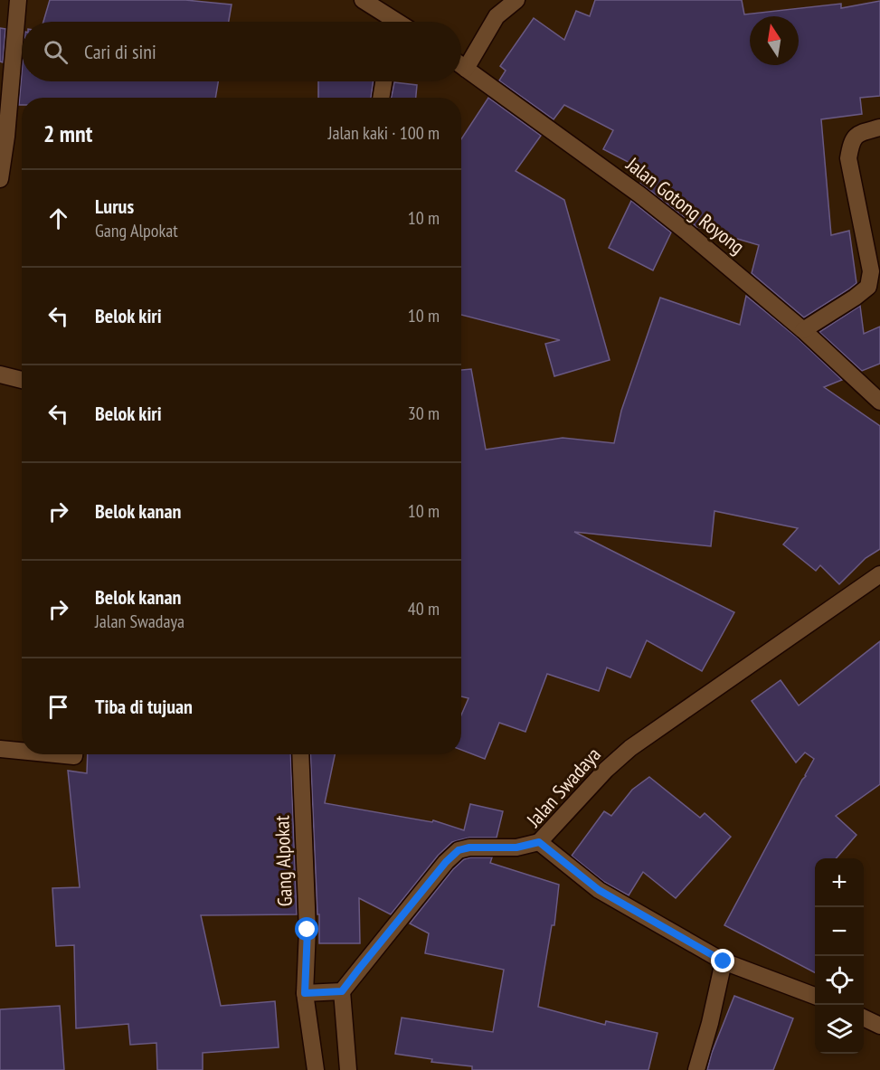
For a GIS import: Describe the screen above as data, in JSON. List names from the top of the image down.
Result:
{
  "streets": {
    "street": ["Jalan Gotong Royong", "Jalan Swadaya", "Gang Alpokat"]
  },
  "north": "top",
  "page": {
    "search": "Cari di sini",
    "heading": ["2 mnt", "Jalan kaki · 100 m"],
    "list": [
      ["Lurus", "Gang Alpokat", "10 m"],
      ["Belok kiri", "10 m"],
      ["Belok kiri", "30 m"],
      ["Belok kanan", "10 m"],
      ["Belok kanan", "Jalan Swadaya", "40 m"],
      "Tiba di tujuan"
    ],
    "map_buttons": ["+", "−"]
  }
}
